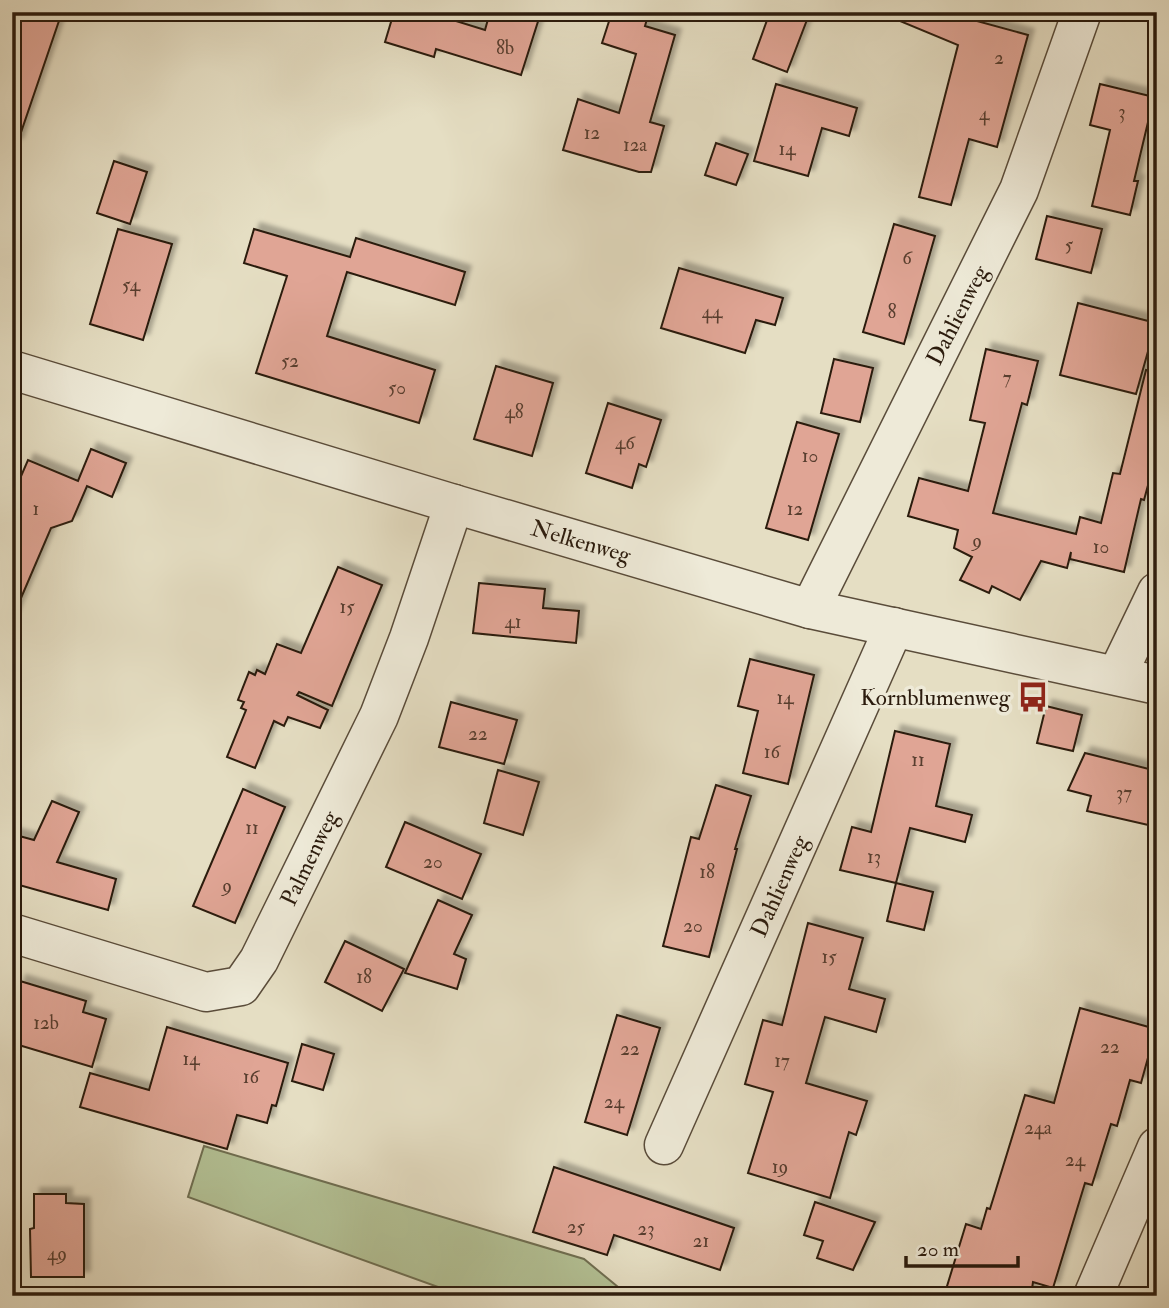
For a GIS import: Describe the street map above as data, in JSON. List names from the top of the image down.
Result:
{
  "streets": {
    "street": ["Dahlienweg", "Nelkenweg", "Palmenweg"]
  },
  "crossings": [
    ["Dahlienweg", "Nelkenweg"],
    ["Nelkenweg", "Palmenweg"]
  ],
  "places": {
    "bus stop": ["Kornblumenweg"]
  },
  "house_numbers": [
    "8b",
    "2",
    "3",
    "4",
    "12",
    "12a",
    "14",
    "5",
    "6",
    "54",
    "44",
    "8",
    "52",
    "7",
    "50",
    "48",
    "46",
    "10",
    "1",
    "12",
    "9",
    "10",
    "15",
    "41",
    "14",
    "22",
    "16",
    "11",
    "37",
    "11",
    "13",
    "20",
    "18",
    "9",
    "20",
    "15",
    "18",
    "12b",
    "22",
    "22",
    "14",
    "17",
    "16",
    "24",
    "24a",
    "24",
    "19",
    "25",
    "23",
    "21",
    "49"
  ],
  "scale_bar": "20 m"
}
